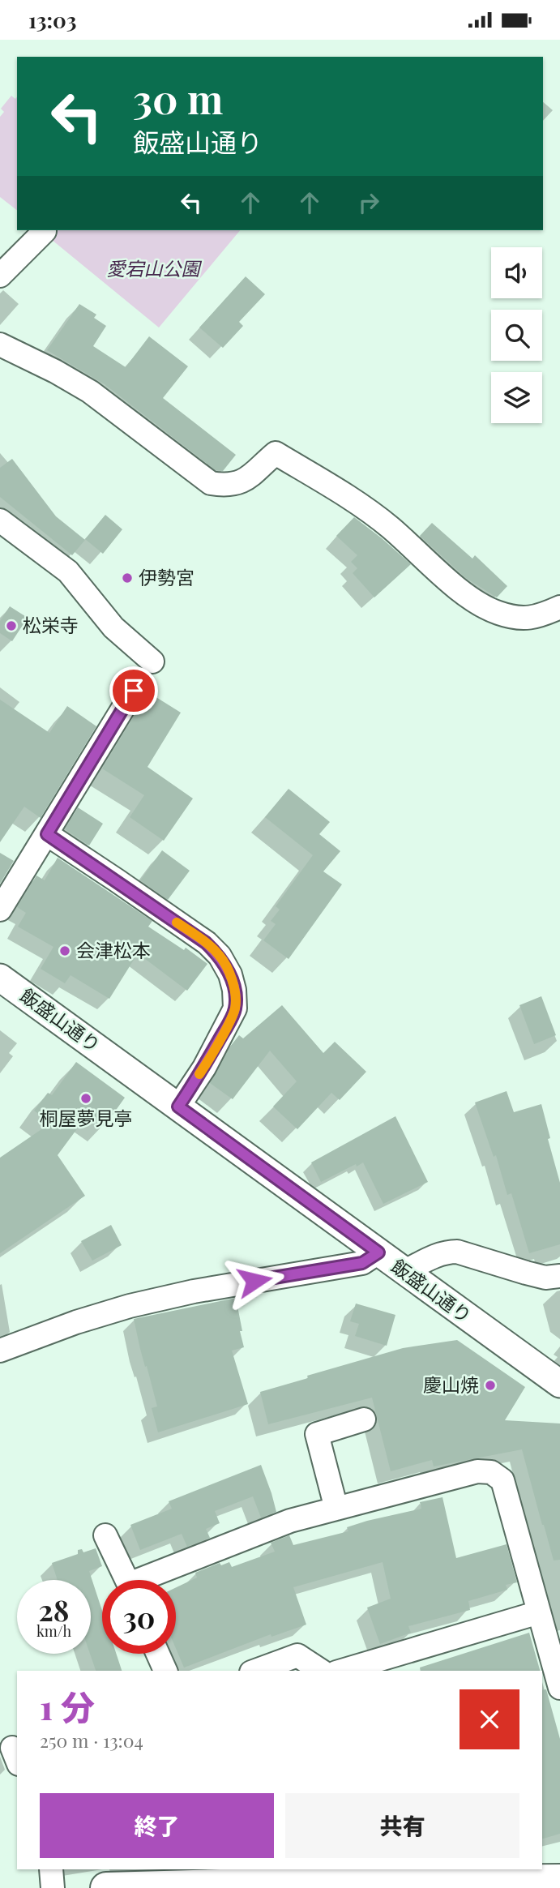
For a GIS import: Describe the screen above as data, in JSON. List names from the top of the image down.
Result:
{
  "streets": {
    "street": ["飯盛山通り"]
  },
  "parks": ["愛宕山公園"],
  "places": [
    "伊勢宮",
    "松栄寺",
    "会津松本",
    "桐屋夢見亭",
    "慶山焼"
  ],
  "page": {
    "status": "13:03",
    "turn": ["30 m", "飯盛山通り"],
    "speed": "28 km/h",
    "limit": "30",
    "heading": ["1 分", "250 m · 13:04"],
    "buttons": ["終了", "共有"]
  }
}
